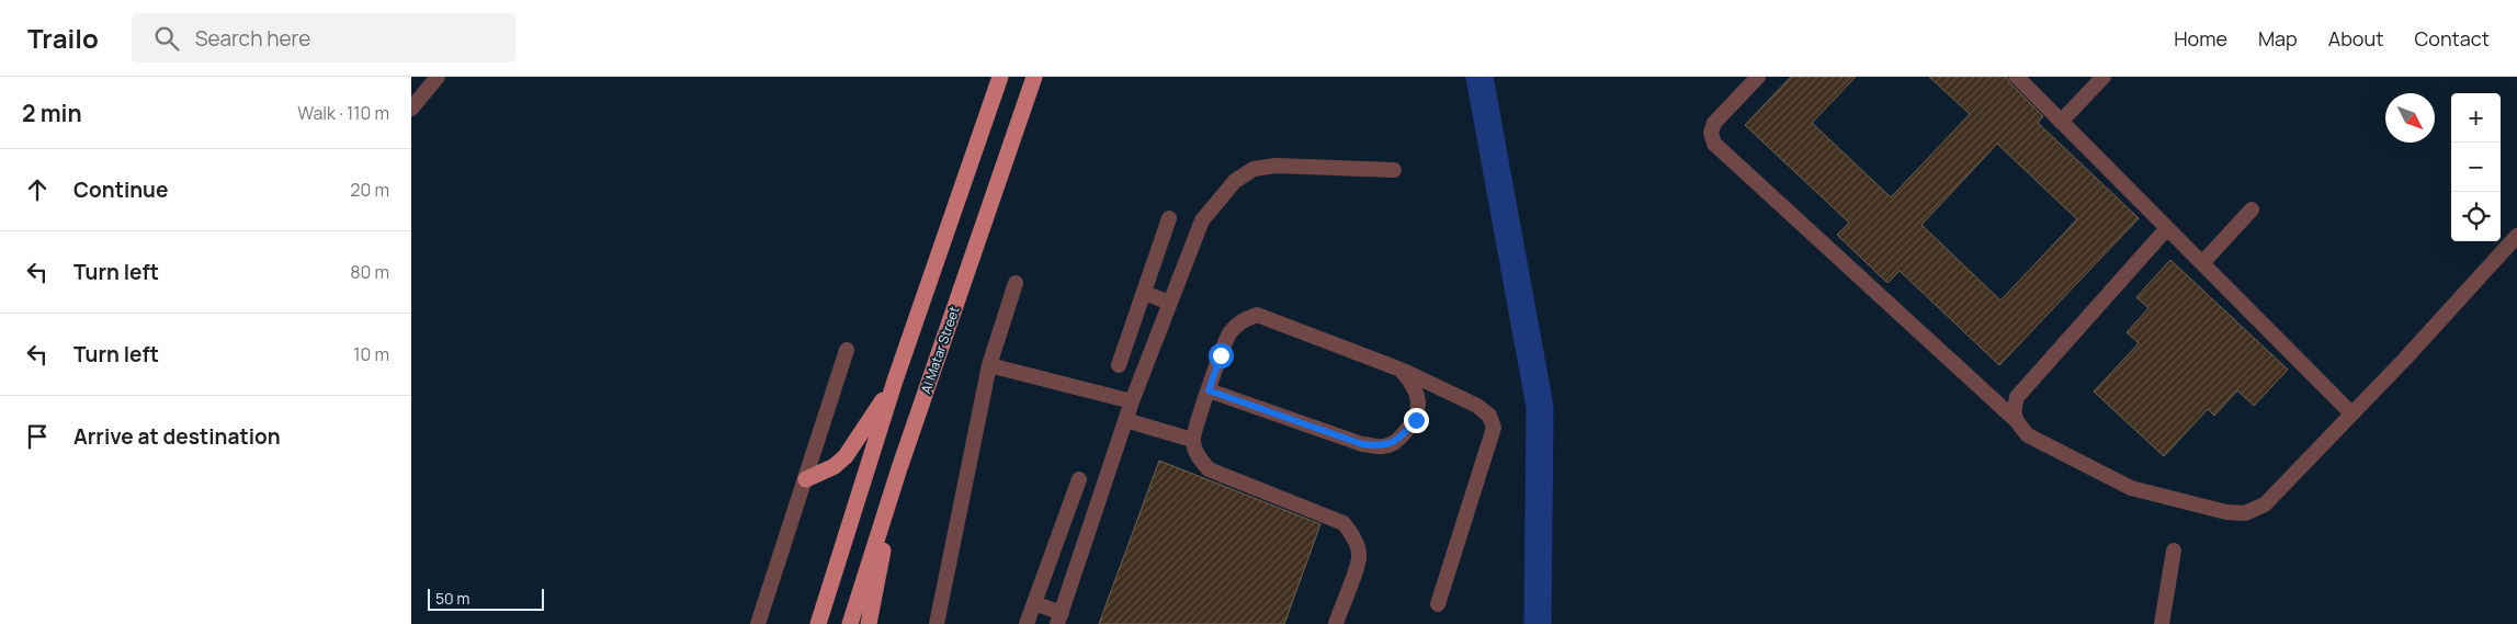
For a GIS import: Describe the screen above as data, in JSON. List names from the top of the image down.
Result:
{
  "streets": {
    "main road": ["Al Matar Street"]
  },
  "scale_bar": "50 m",
  "north": "bottom right",
  "page": {
    "header": "Trailo",
    "search": "Search here",
    "nav": [
      "Home",
      "Map",
      "About",
      "Contact"
    ],
    "heading": ["2 min", "Walk · 110 m"],
    "map_buttons": ["+", "−"],
    "list": [
      ["Continue", "20 m"],
      ["Turn left", "80 m"],
      ["Turn left", "10 m"],
      "Arrive at destination"
    ],
    "scale": "50 m"
  }
}
